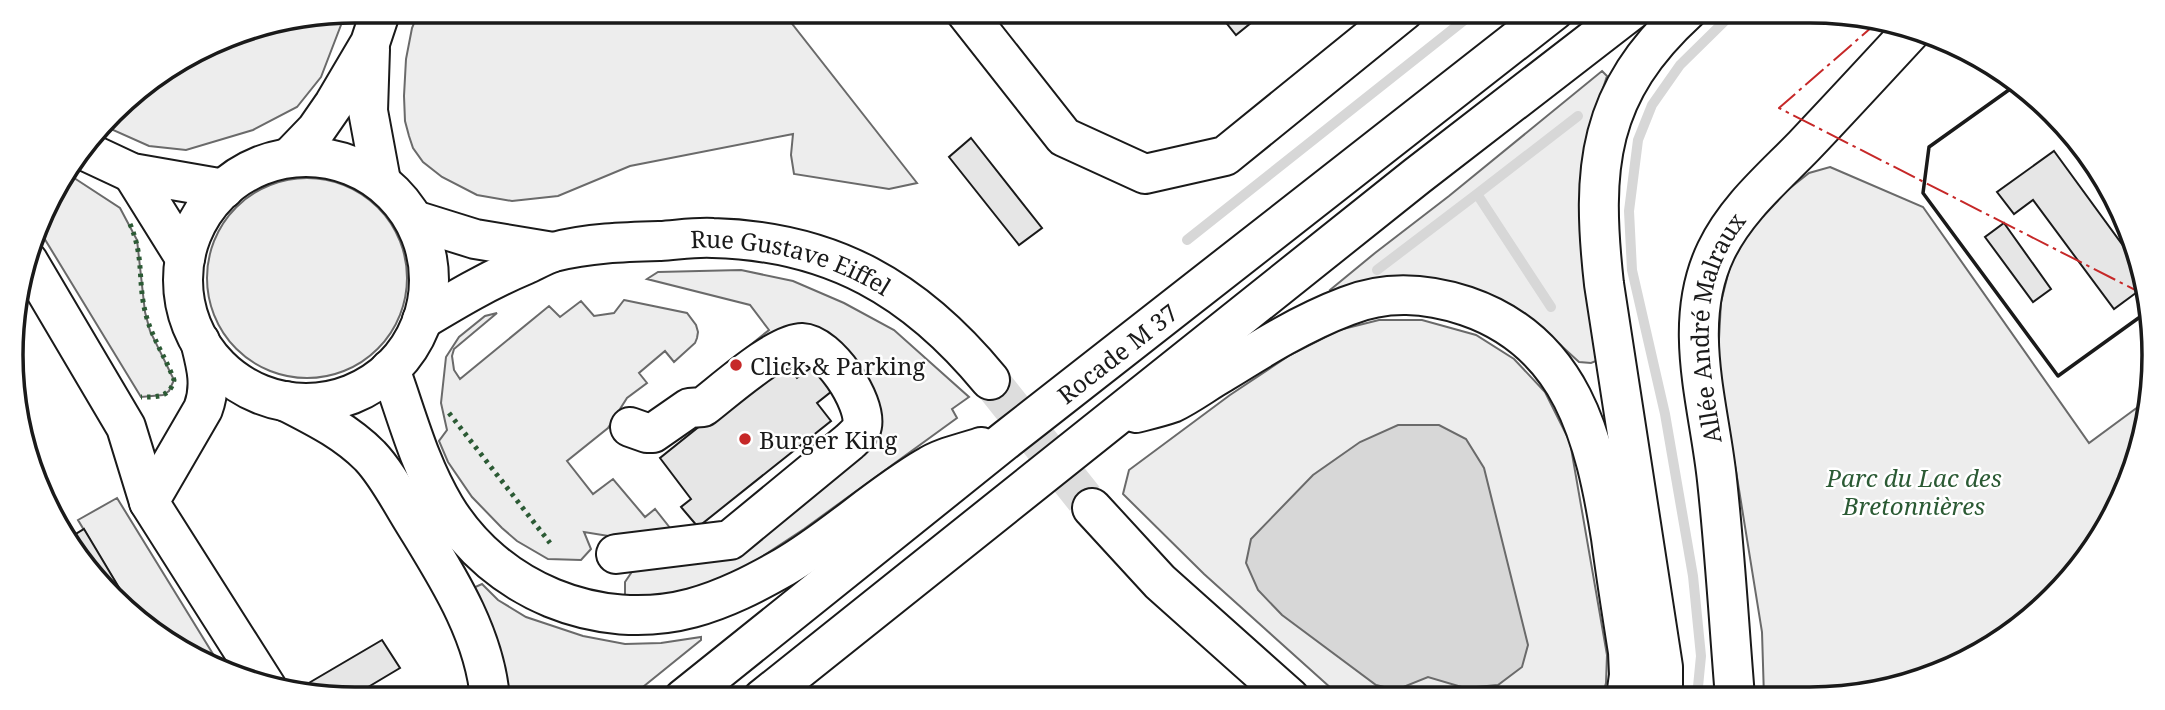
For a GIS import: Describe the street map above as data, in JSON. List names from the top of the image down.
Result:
{
  "streets": {
    "main road": ["Rue Gustave Eiffel", "Allée André Malraux", "Rocade M 37"]
  },
  "parks": ["Parc du Lac des Bretonnières"],
  "places": ["Click & Parking", "Burger King"]
}
